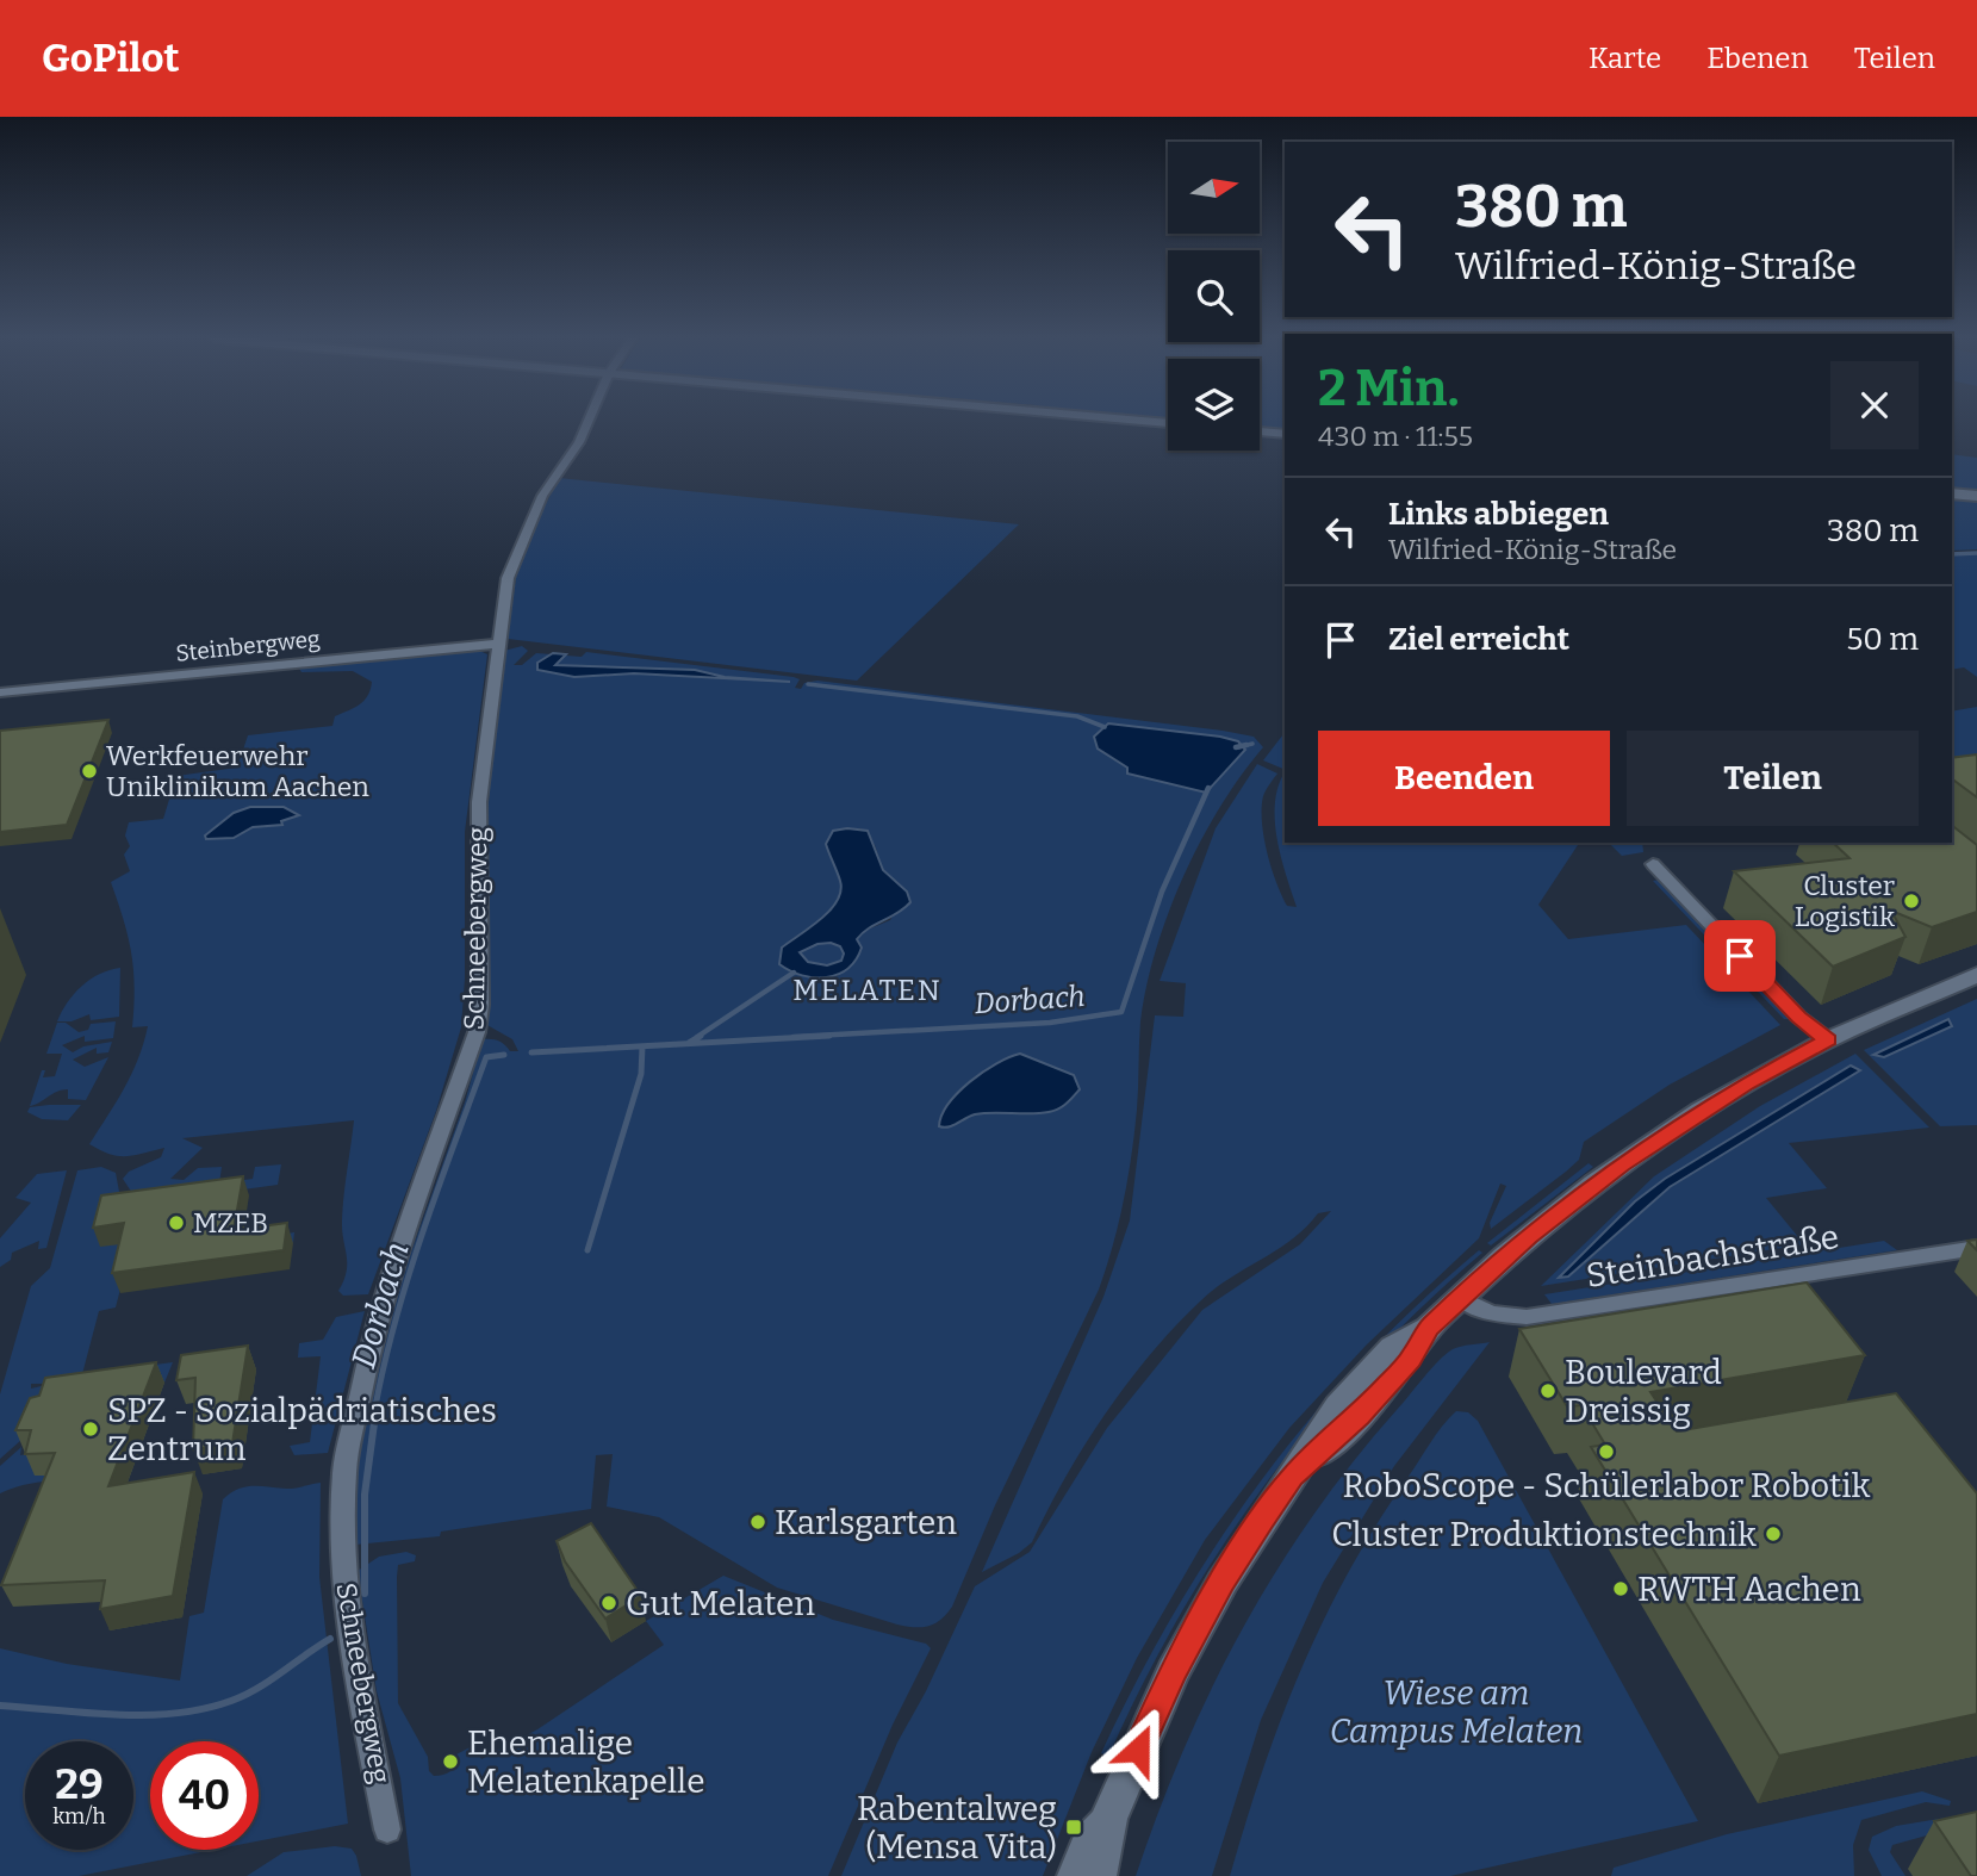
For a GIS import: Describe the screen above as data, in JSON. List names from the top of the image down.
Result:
{
  "streets": {
    "street": ["Steinbergweg", "Schneebergweg", "Steinbachstraße"]
  },
  "crossings": [
    ["Steinbergweg", "Schneebergweg"]
  ],
  "districts": ["MELATEN"],
  "water": ["Dorbach"],
  "parks": ["Wiese am Campus Melaten"],
  "places": {
    "other": [
      "Werkfeuerwehr Uniklinikum Aachen",
      "Cluster Logistik",
      "MZEB",
      "Boulevard Dreissig",
      "SPZ - Sozialpädriatisches Zentrum",
      "RoboScope - Schülerlabor Robotik",
      "Karlsgarten",
      "Cluster Produktionstechnik",
      "RWTH Aachen",
      "Gut Melaten",
      "Ehemalige Melatenkapelle"
    ],
    "transit": ["Rabentalweg (Mensa Vita)"]
  },
  "north": "right",
  "page": {
    "header": "GoPilot",
    "nav": ["Karte", "Ebenen", "Teilen"],
    "turn": ["380 m", "Wilfried-König-Straße"],
    "heading": ["2 Min.", "430 m · 11:55"],
    "list": [
      {
        "name": "Links abbiegen",
        "note": "Wilfried-König-Straße",
        "value": "380 m"
      },
      {
        "name": "Ziel erreicht",
        "value": "50 m"
      }
    ],
    "buttons": ["Beenden", "Teilen"],
    "speed": "29 km/h",
    "limit": "40"
  }
}
